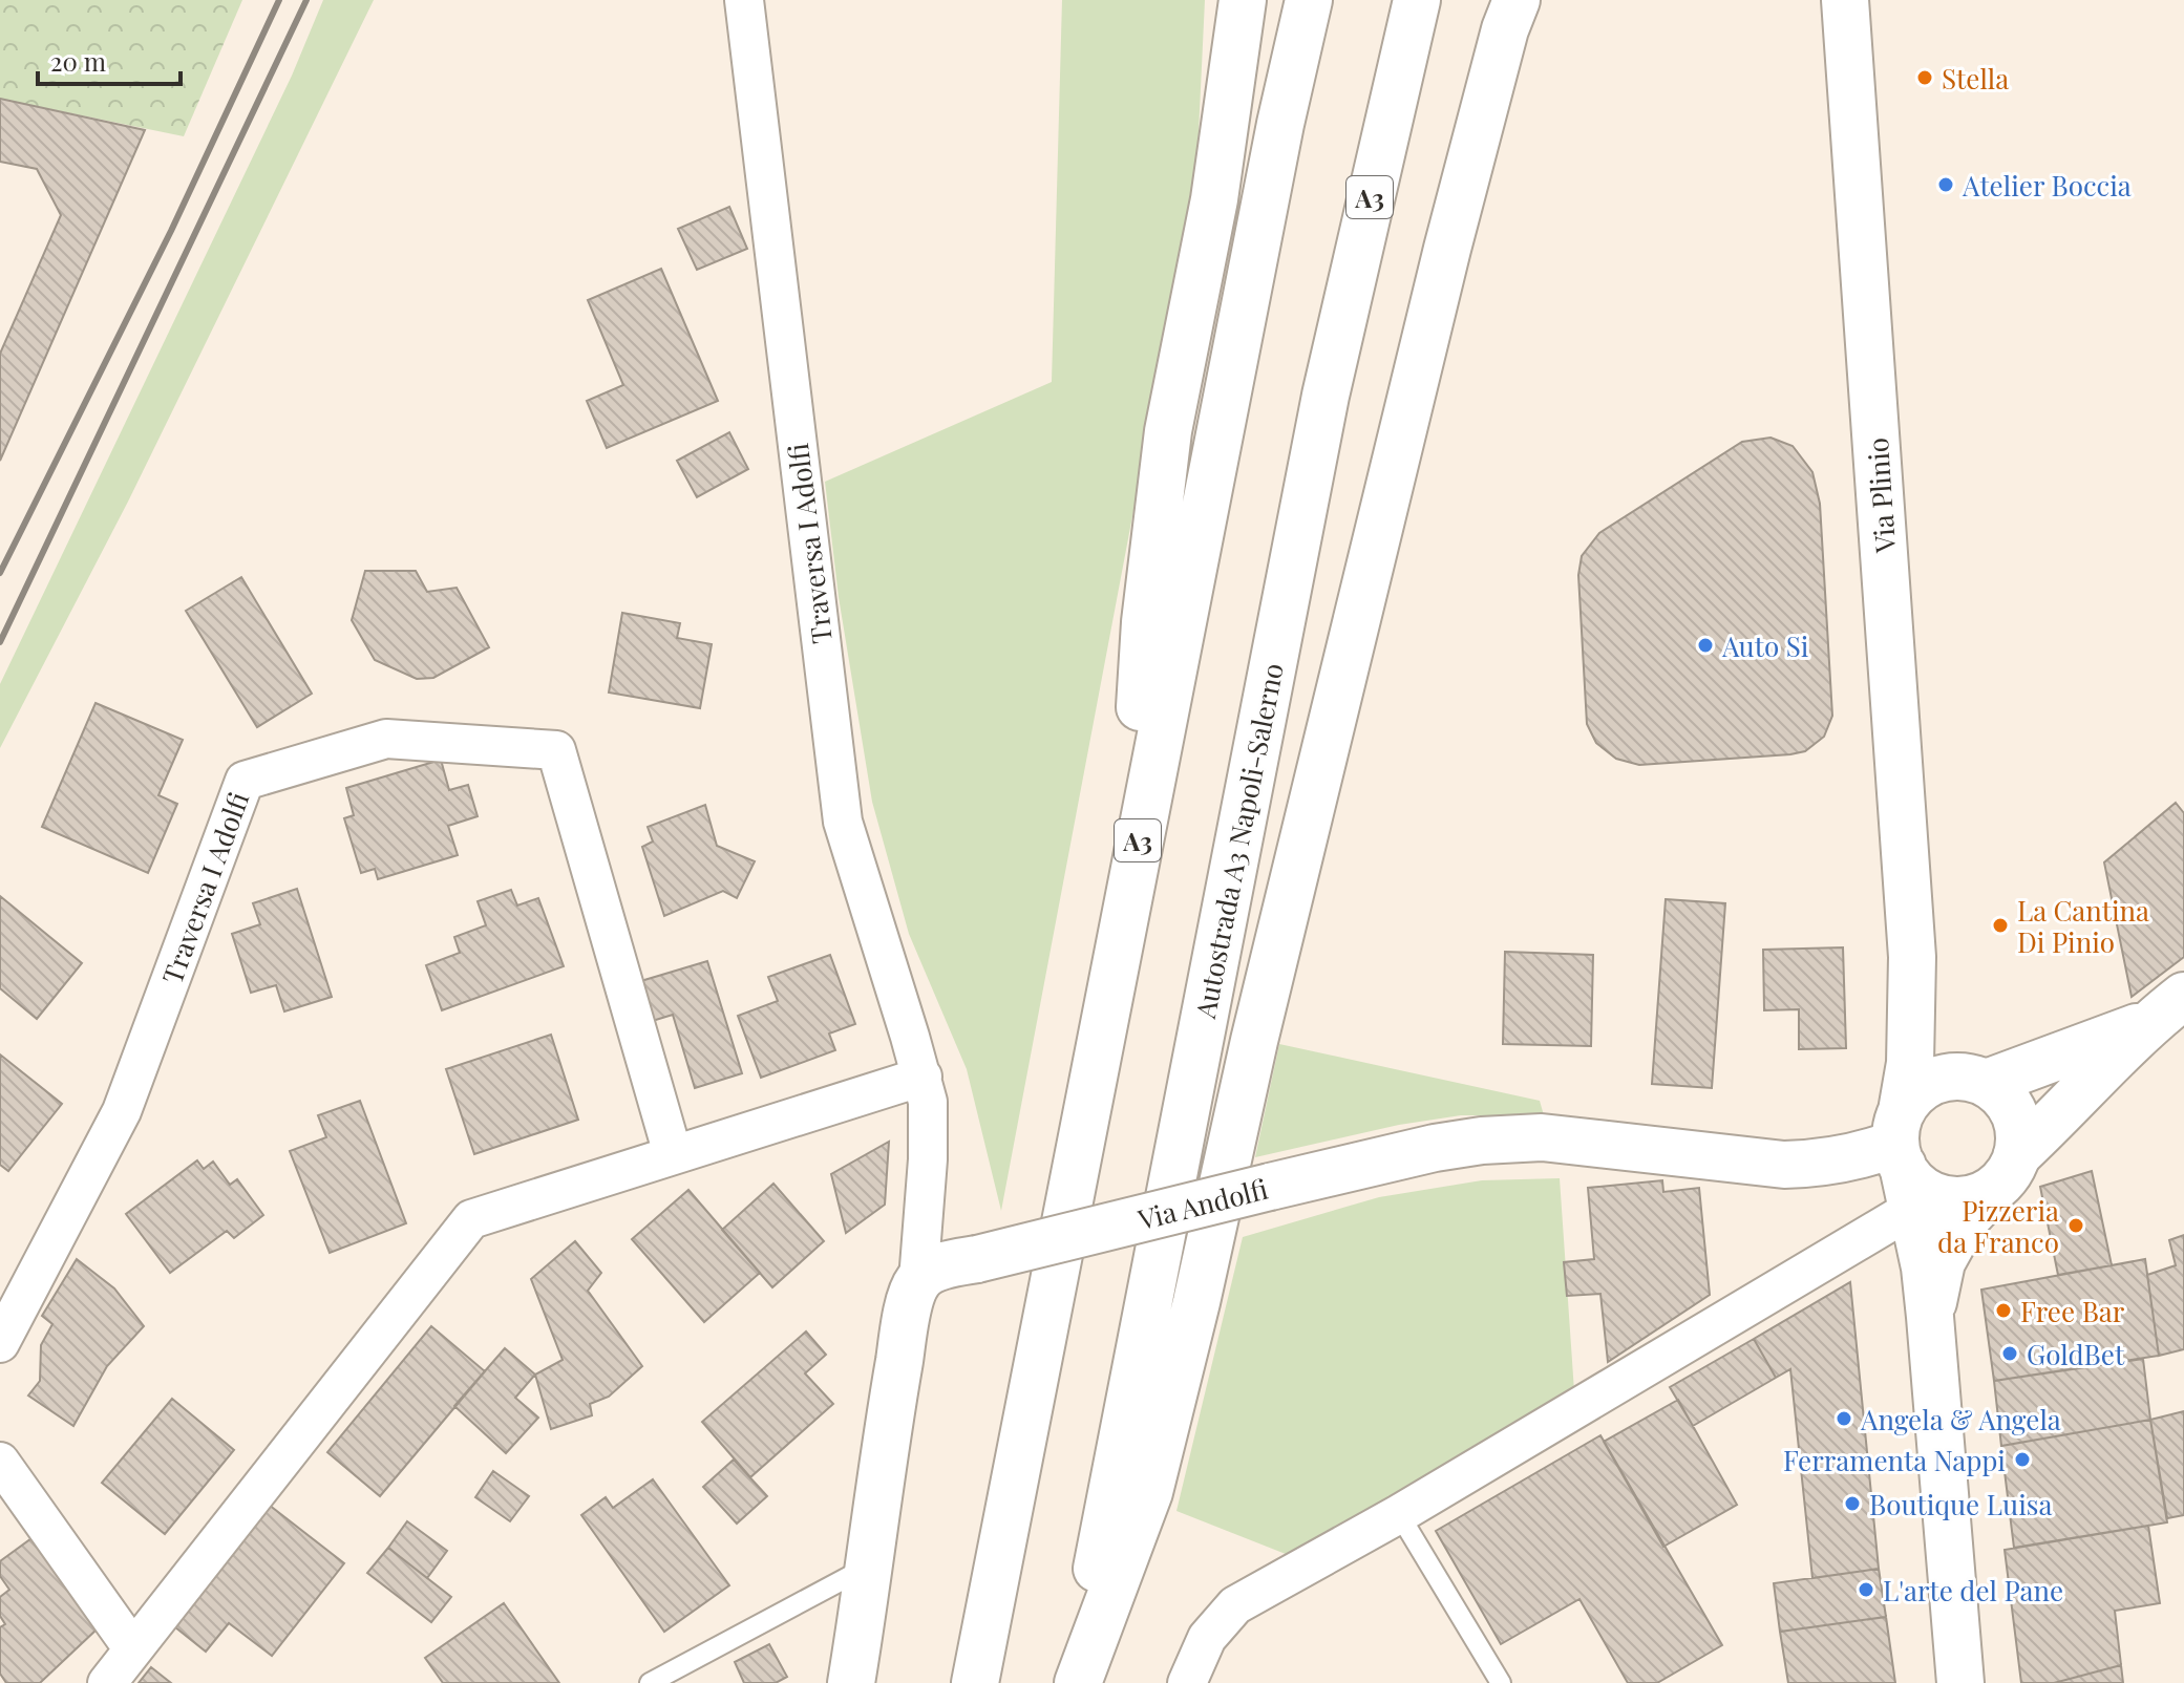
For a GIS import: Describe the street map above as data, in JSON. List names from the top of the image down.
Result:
{
  "streets": {
    "main road": [
      "A3",
      "Via Plinio",
      "Autostrada A3 Napoli-Salerno",
      "Via Andolfi"
    ],
    "street": ["Traversa I Adolfi"]
  },
  "crossings": [
    ["Via Plinio", "Via Andolfi"],
    ["Traversa I Adolfi", "Via Andolfi"]
  ],
  "places": [
    "Stella",
    "Atelier Boccia",
    "Auto Si",
    "La Cantina Di Pinio",
    "Pizzeria da Franco",
    "Free Bar",
    "GoldBet",
    "Angela & Angela",
    "Ferramenta Nappi",
    "Boutique Luisa",
    "L'arte del Pane"
  ],
  "scale_bar": "20 m"
}
